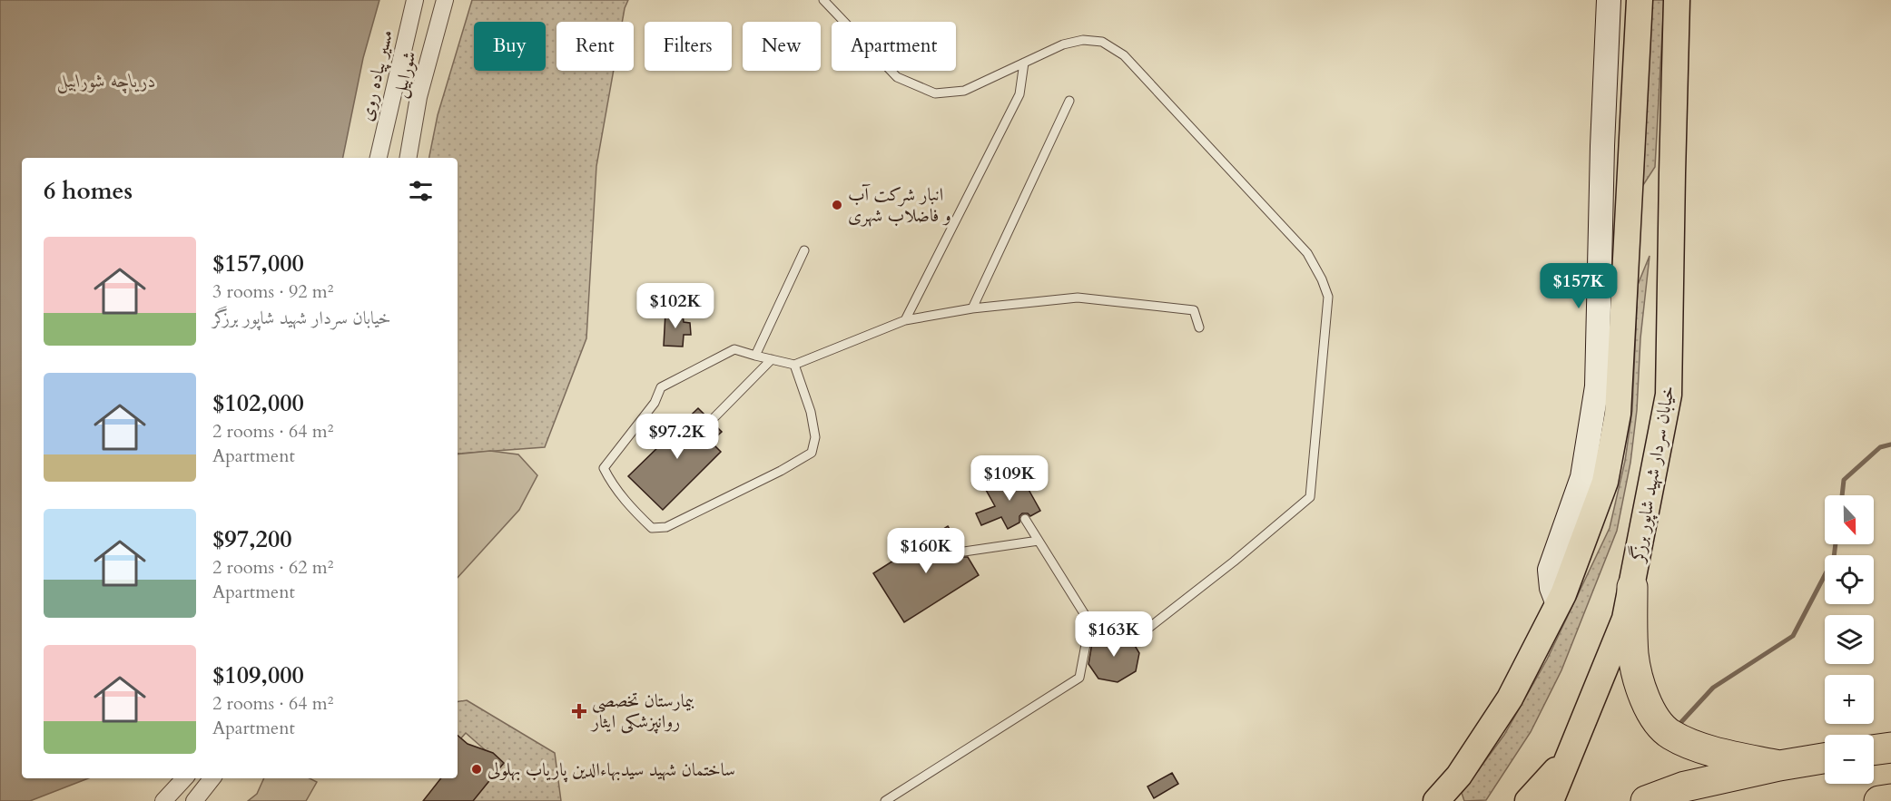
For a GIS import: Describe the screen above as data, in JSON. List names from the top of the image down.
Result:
{
  "streets": {
    "main road": ["خیابان سردار شهید شاپور برزگر"],
    "street": ["شورابیل", "مسیر پیاده روی"]
  },
  "water": ["دریاچه شورابیل"],
  "places": {
    "other": ["انبار شرکت آب و فاضلاب شهری", "ساختمان شهید سیدبهاءالدین پاریاب بهلولی"],
    "health": ["بیمارستان تخصصی روانپزشکی ایثار"]
  },
  "north": "bottom",
  "page": {
    "chip": [
      "Buy",
      "Rent",
      "Filters",
      "New",
      "Apartment"
    ],
    "heading": "6 homes",
    "list": [
      {
        "name": "$157,000",
        "note": "3 rooms · 92 m² · خیابان سردار شهید شاپور برزگر"
      },
      {
        "name": "$102,000",
        "note": "2 rooms · 64 m² · Apartment"
      },
      {
        "name": "$97,200",
        "note": "2 rooms · 62 m² · Apartment"
      },
      {
        "name": "$109,000",
        "note": "2 rooms · 64 m² · Apartment"
      }
    ],
    "price": [
      "$157K",
      "$102K",
      "$97.2K",
      "$109K",
      "$160K",
      "$163K"
    ],
    "map_buttons": ["+", "−"]
  }
}
